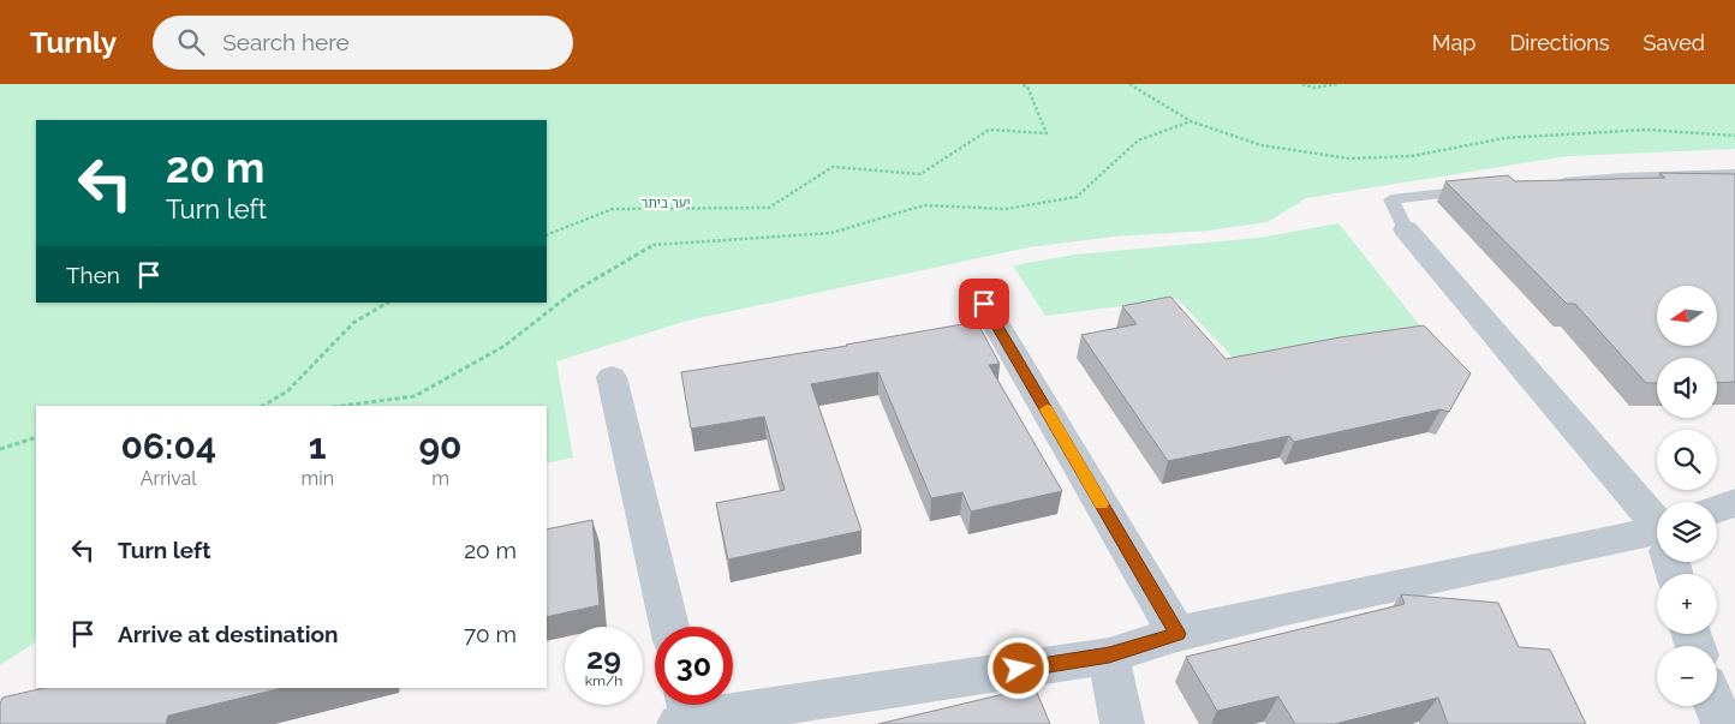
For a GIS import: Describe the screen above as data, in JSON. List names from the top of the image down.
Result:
{
  "parks": ["יער ביתר"],
  "north": "left",
  "page": {
    "header": "Turnly",
    "search": "Search here",
    "nav": ["Map", "Directions", "Saved"],
    "turn": ["20 m", "Turn left"],
    "then": "Then",
    "map_buttons": ["+", "−"],
    "eta": [
      "06:04",
      "Arrival",
      "1",
      "min",
      "90",
      "m"
    ],
    "list": [
      {
        "name": "Turn left",
        "value": "20 m"
      },
      {
        "name": "Arrive at destination",
        "value": "70 m"
      }
    ],
    "speed": "29 km/h",
    "limit": "30"
  }
}
